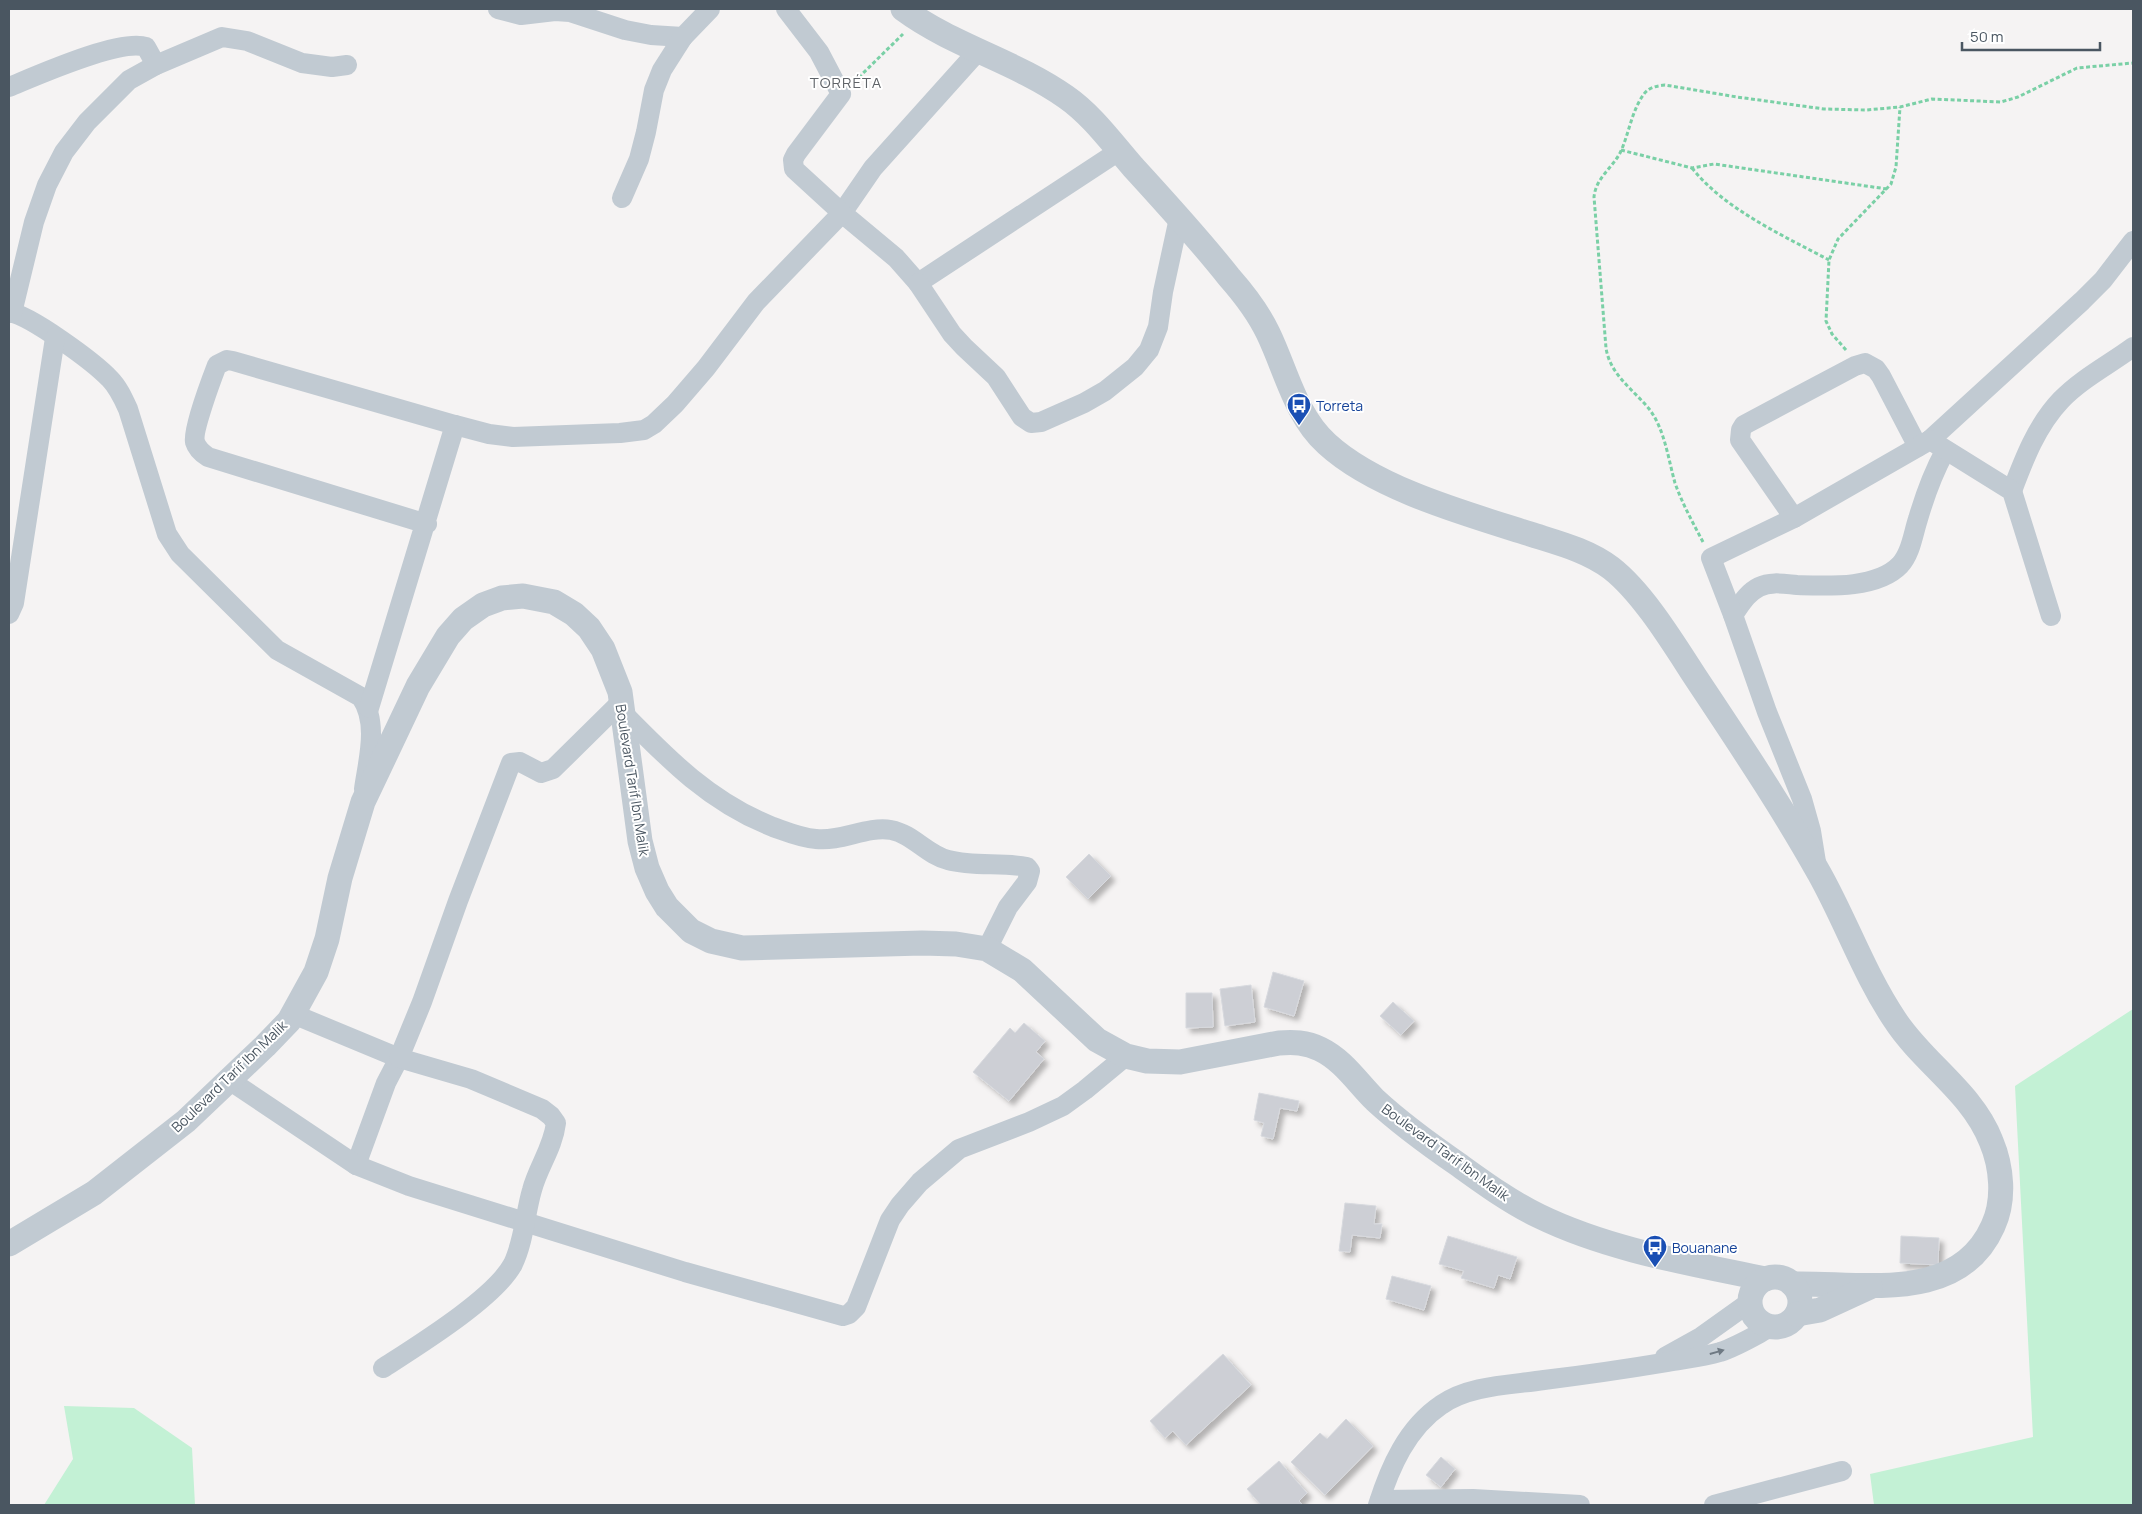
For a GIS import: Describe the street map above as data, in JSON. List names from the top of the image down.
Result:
{
  "streets": {
    "street": ["Boulevard Tarif Ibn Malik"]
  },
  "districts": ["TORRÉTA"],
  "places": {
    "bus stop": ["Torreta", "Bouanane"]
  },
  "scale_bar": "50 m"
}
